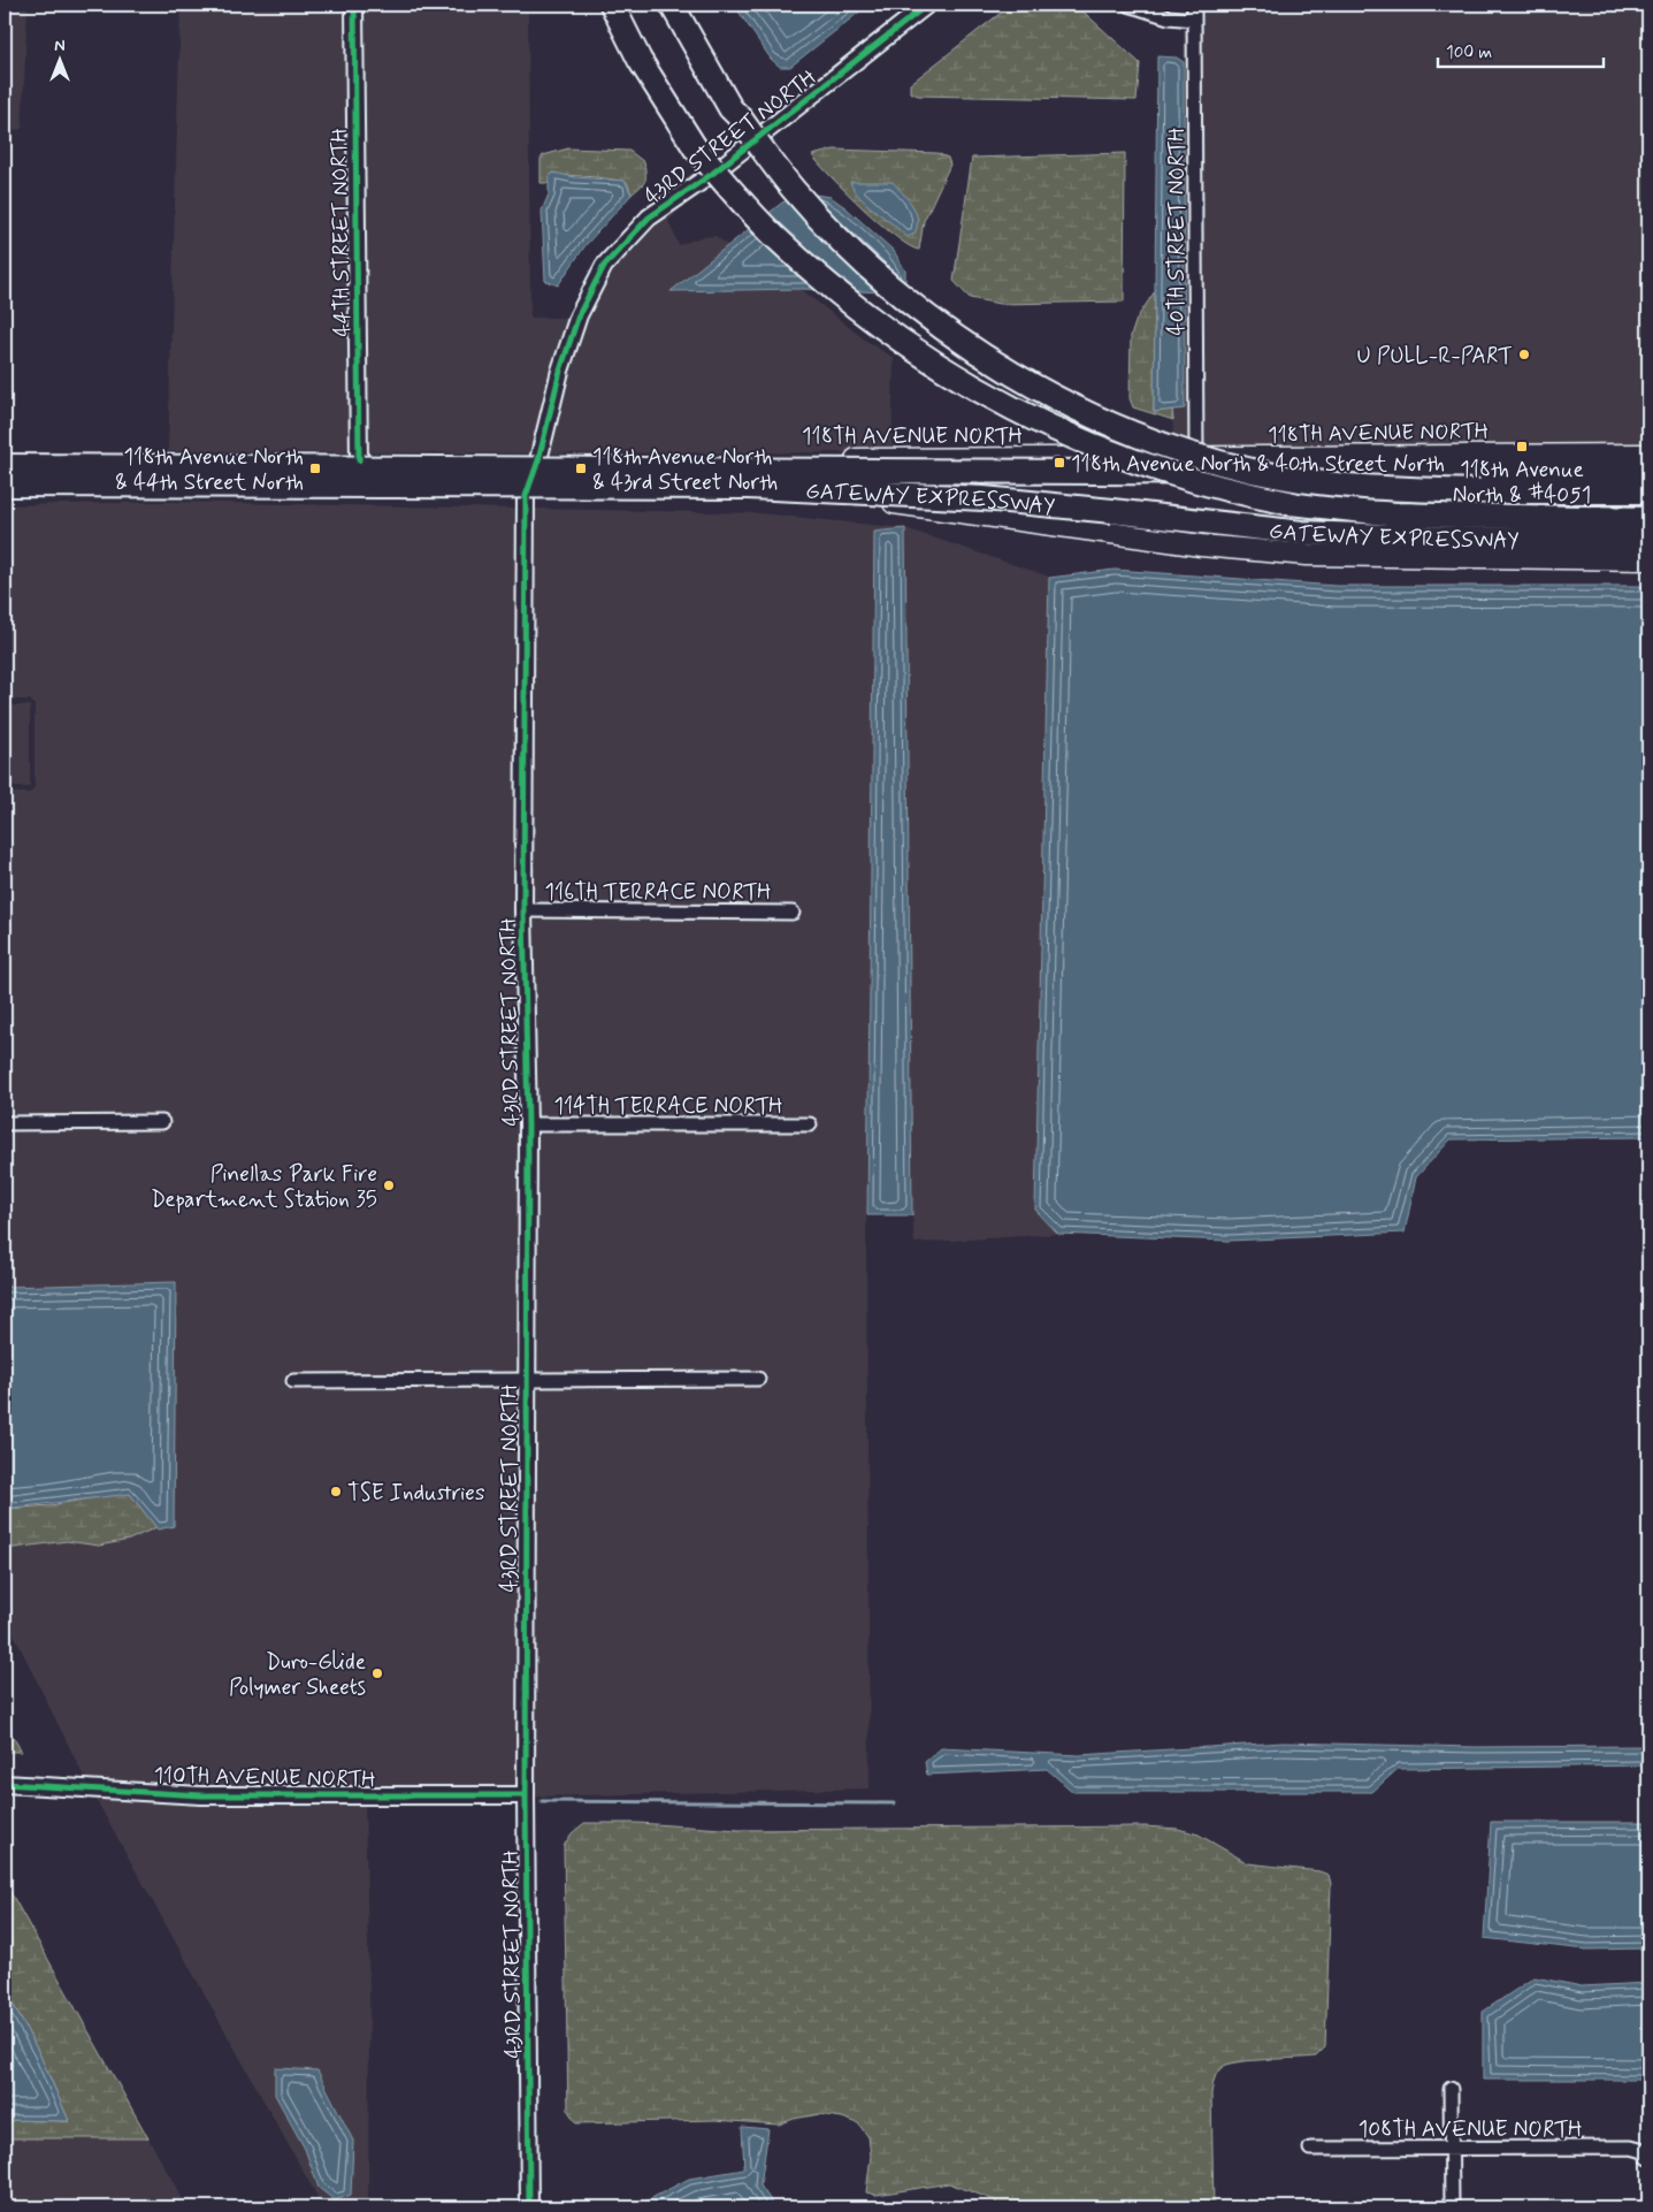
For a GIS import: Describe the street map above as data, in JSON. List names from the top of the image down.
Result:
{
  "streets": {
    "highway": ["GATEWAY EXPRESSWAY"],
    "main road": ["118TH AVENUE NORTH"],
    "street": [
      "43RD STREET NORTH",
      "40TH STREET NORTH",
      "44TH STREET NORTH",
      "116TH TERRACE NORTH",
      "114TH TERRACE NORTH",
      "110TH AVENUE NORTH",
      "108TH AVENUE NORTH"
    ]
  },
  "crossings": [
    ["43RD STREET NORTH", "118TH AVENUE NORTH"],
    ["43RD STREET NORTH", "116TH TERRACE NORTH"],
    ["43RD STREET NORTH", "114TH TERRACE NORTH"],
    ["43RD STREET NORTH", "110TH AVENUE NORTH"],
    ["40TH STREET NORTH", "118TH AVENUE NORTH"],
    ["44TH STREET NORTH", "118TH AVENUE NORTH"]
  ],
  "places": {
    "other": [
      "U PULL-R-PART",
      "Pinellas Park Fire Department Station 35",
      "TSE Industries",
      "Duro-Glide Polymer Sheets"
    ],
    "transit": [
      "118th Avenue North & #4051",
      "118th Avenue North & 40th Street North",
      "118th Avenue North & 44th Street North",
      "118th Avenue North & 43rd Street North"
    ]
  },
  "scale_bar": "100 m",
  "north": "top"
}
